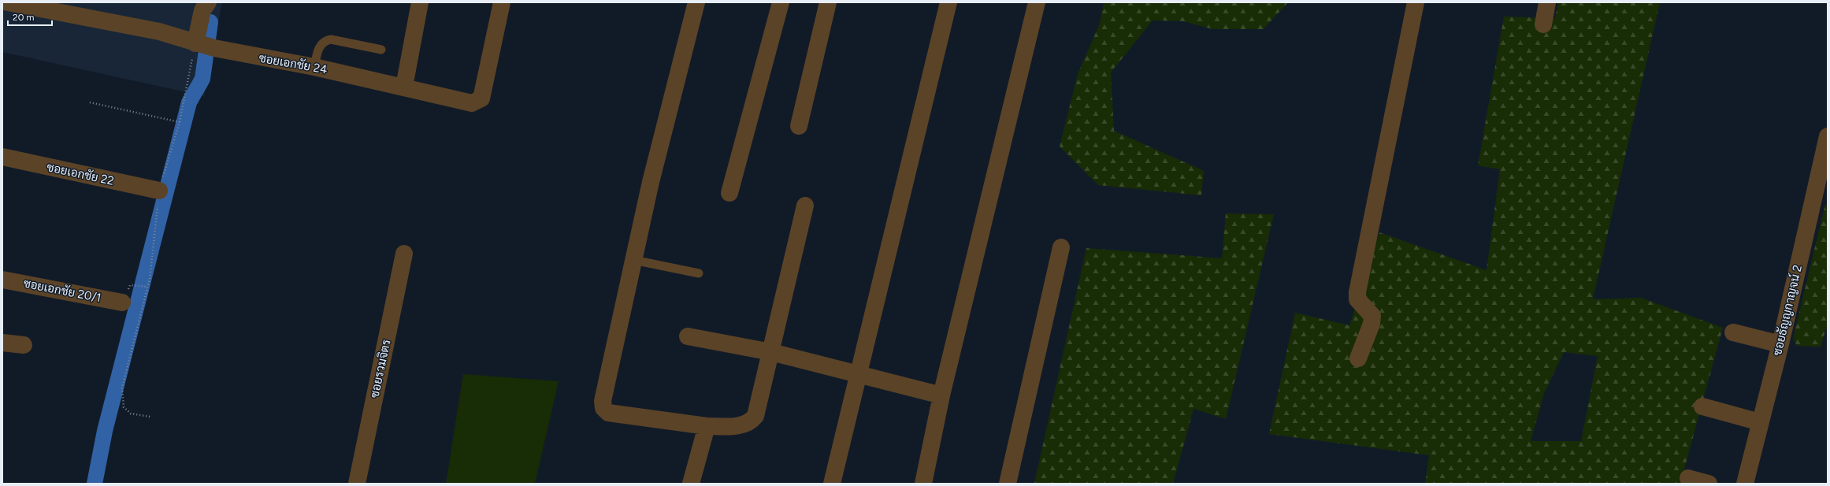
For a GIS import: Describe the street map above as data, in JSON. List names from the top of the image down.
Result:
{
  "streets": {
    "street": [
      "ซอยเอกชัย 24",
      "ซอยเอกชัย 22",
      "ซอยเอกชัย 20/1",
      "ซอยธัญญกาญจน์ 2",
      "ซอยรวมจิตร"
    ]
  },
  "scale_bar": "20 m"
}
